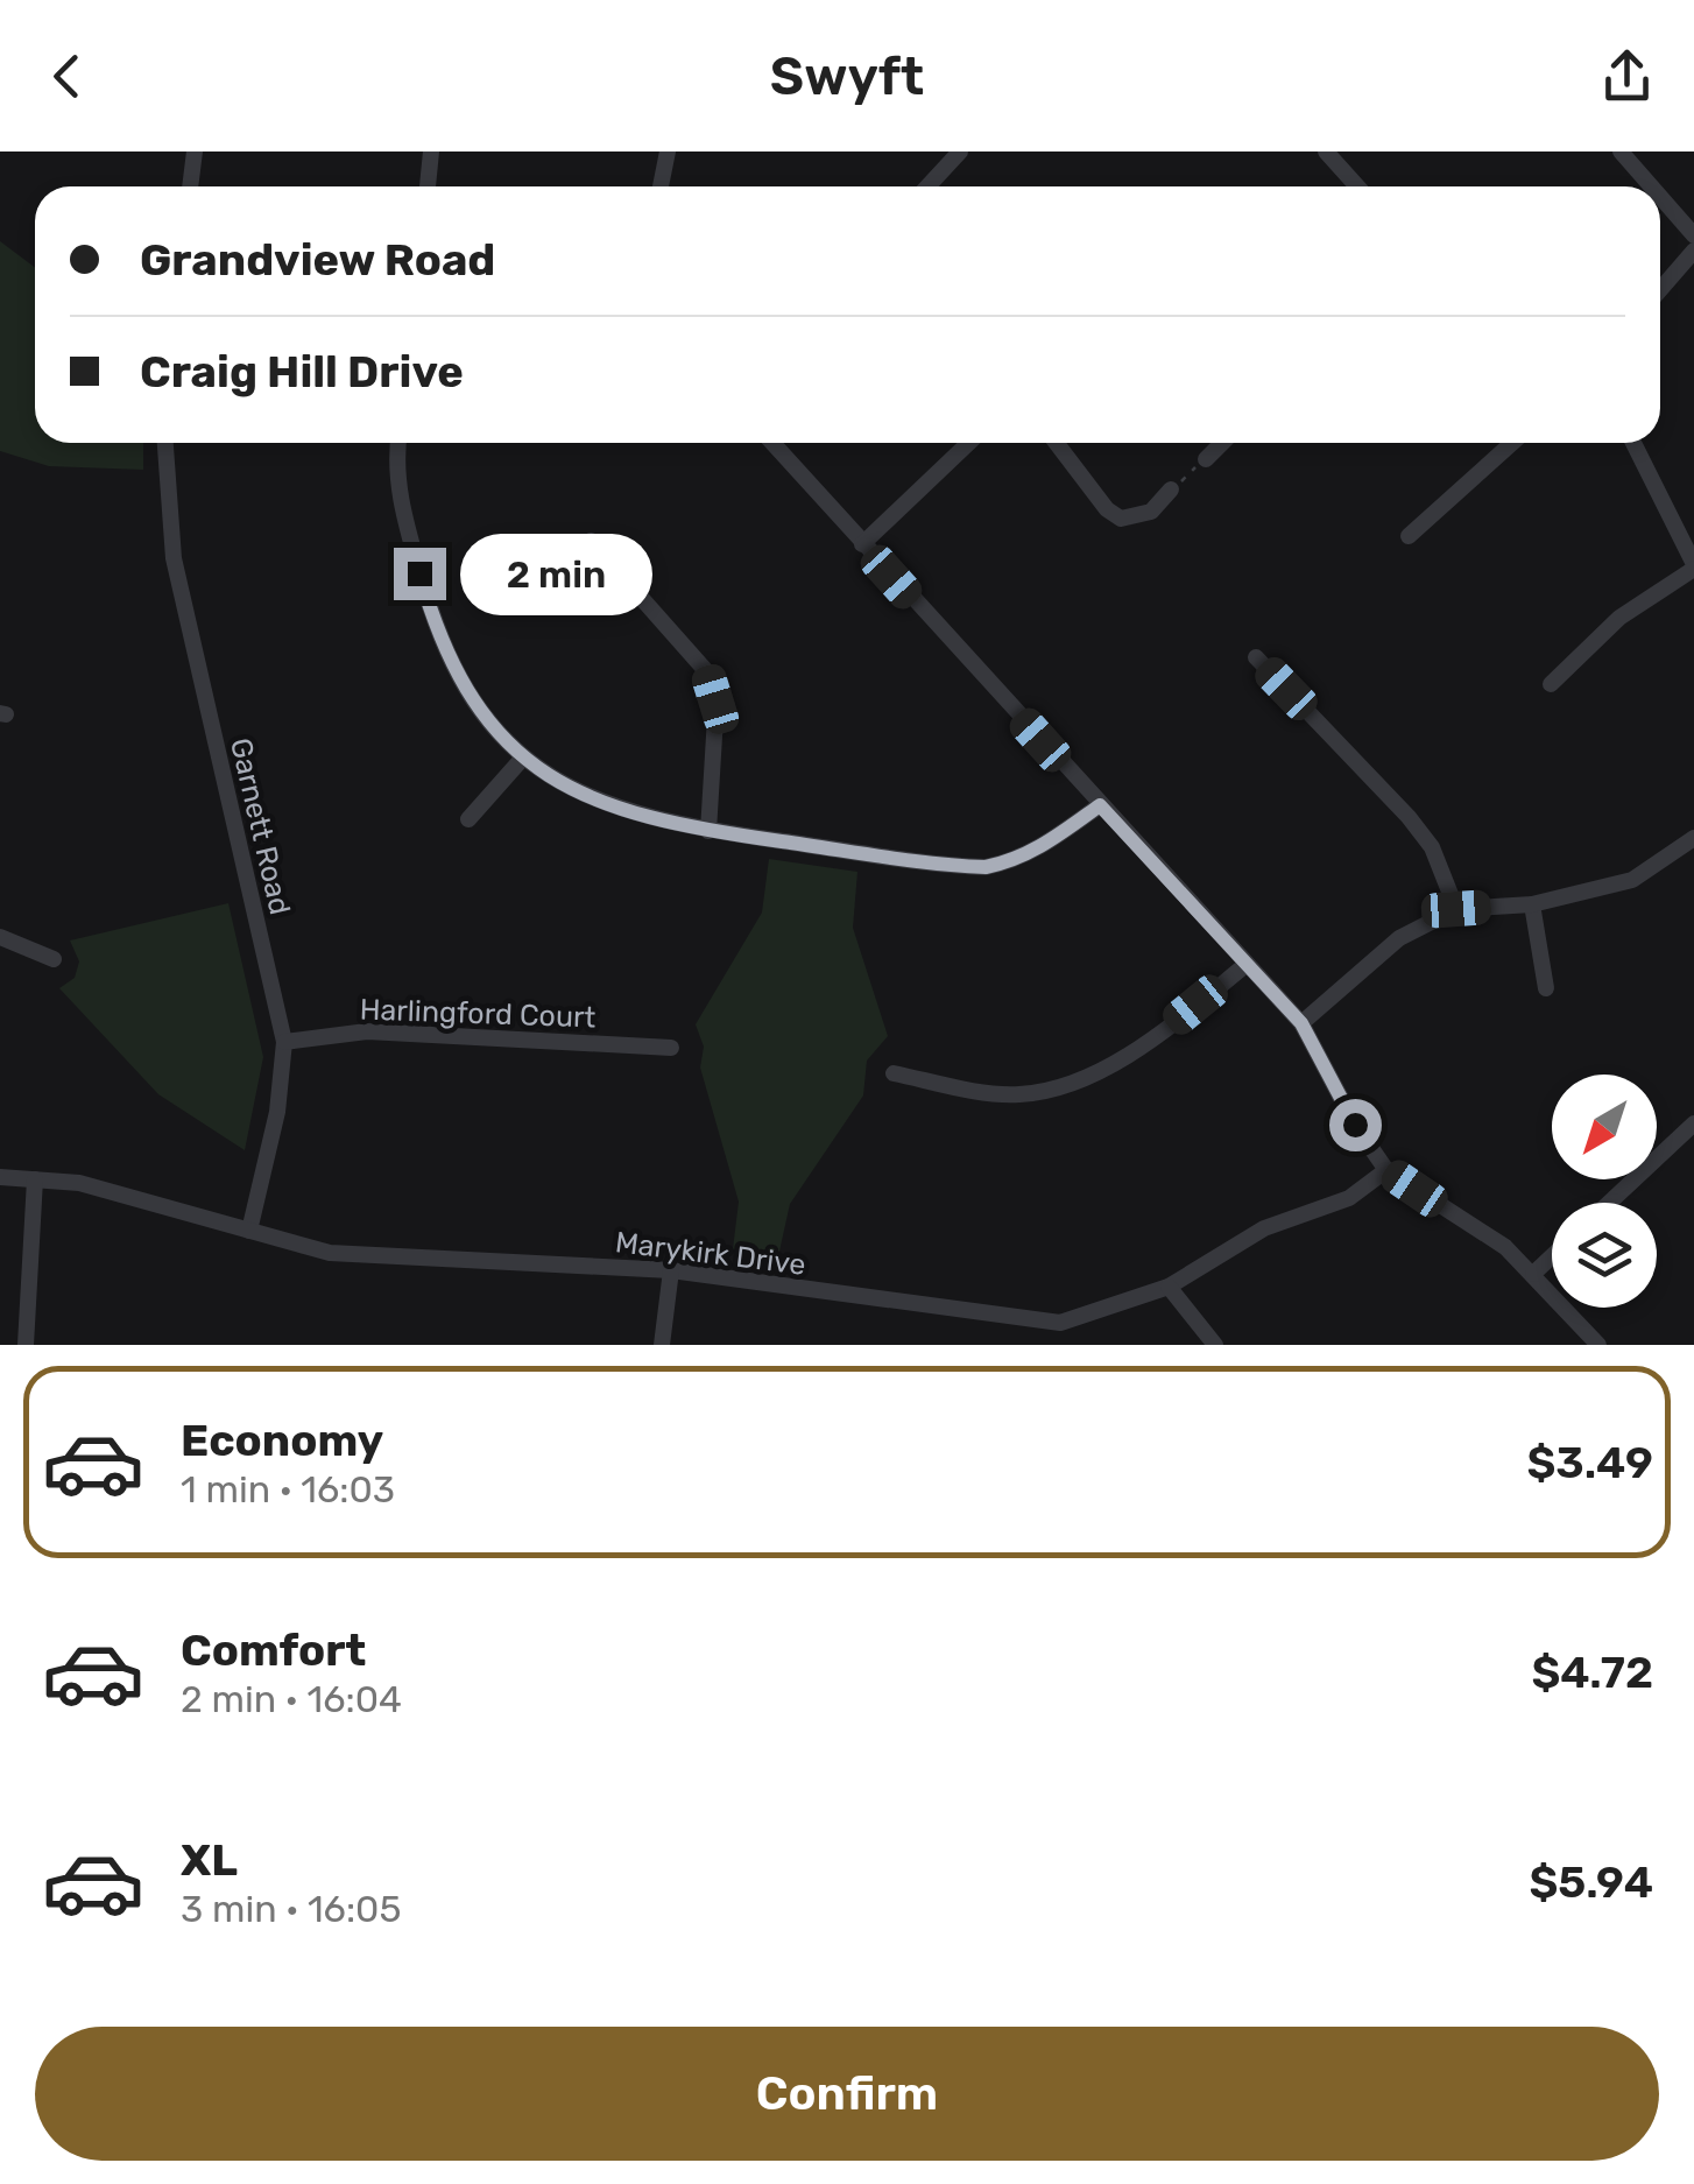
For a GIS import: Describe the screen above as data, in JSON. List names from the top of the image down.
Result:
{
  "streets": {
    "street": ["Garnett Road", "Harlingford Court", "Marykirk Drive"]
  },
  "crossings": [
    ["Garnett Road", "Harlingford Court"],
    ["Garnett Road", "Marykirk Drive"]
  ],
  "north": "bottom left",
  "page": {
    "header": "Swyft",
    "banner": ["Grandview Road", "Craig Hill Drive"],
    "bubble": "2 min",
    "list": [
      {
        "name": "Economy",
        "note": "1 min · 16:03",
        "value": "$3.49"
      },
      {
        "name": "Comfort",
        "note": "2 min · 16:04",
        "value": "$4.72"
      },
      {
        "name": "XL",
        "note": "3 min · 16:05",
        "value": "$5.94"
      }
    ],
    "buttons": "Confirm"
  }
}
